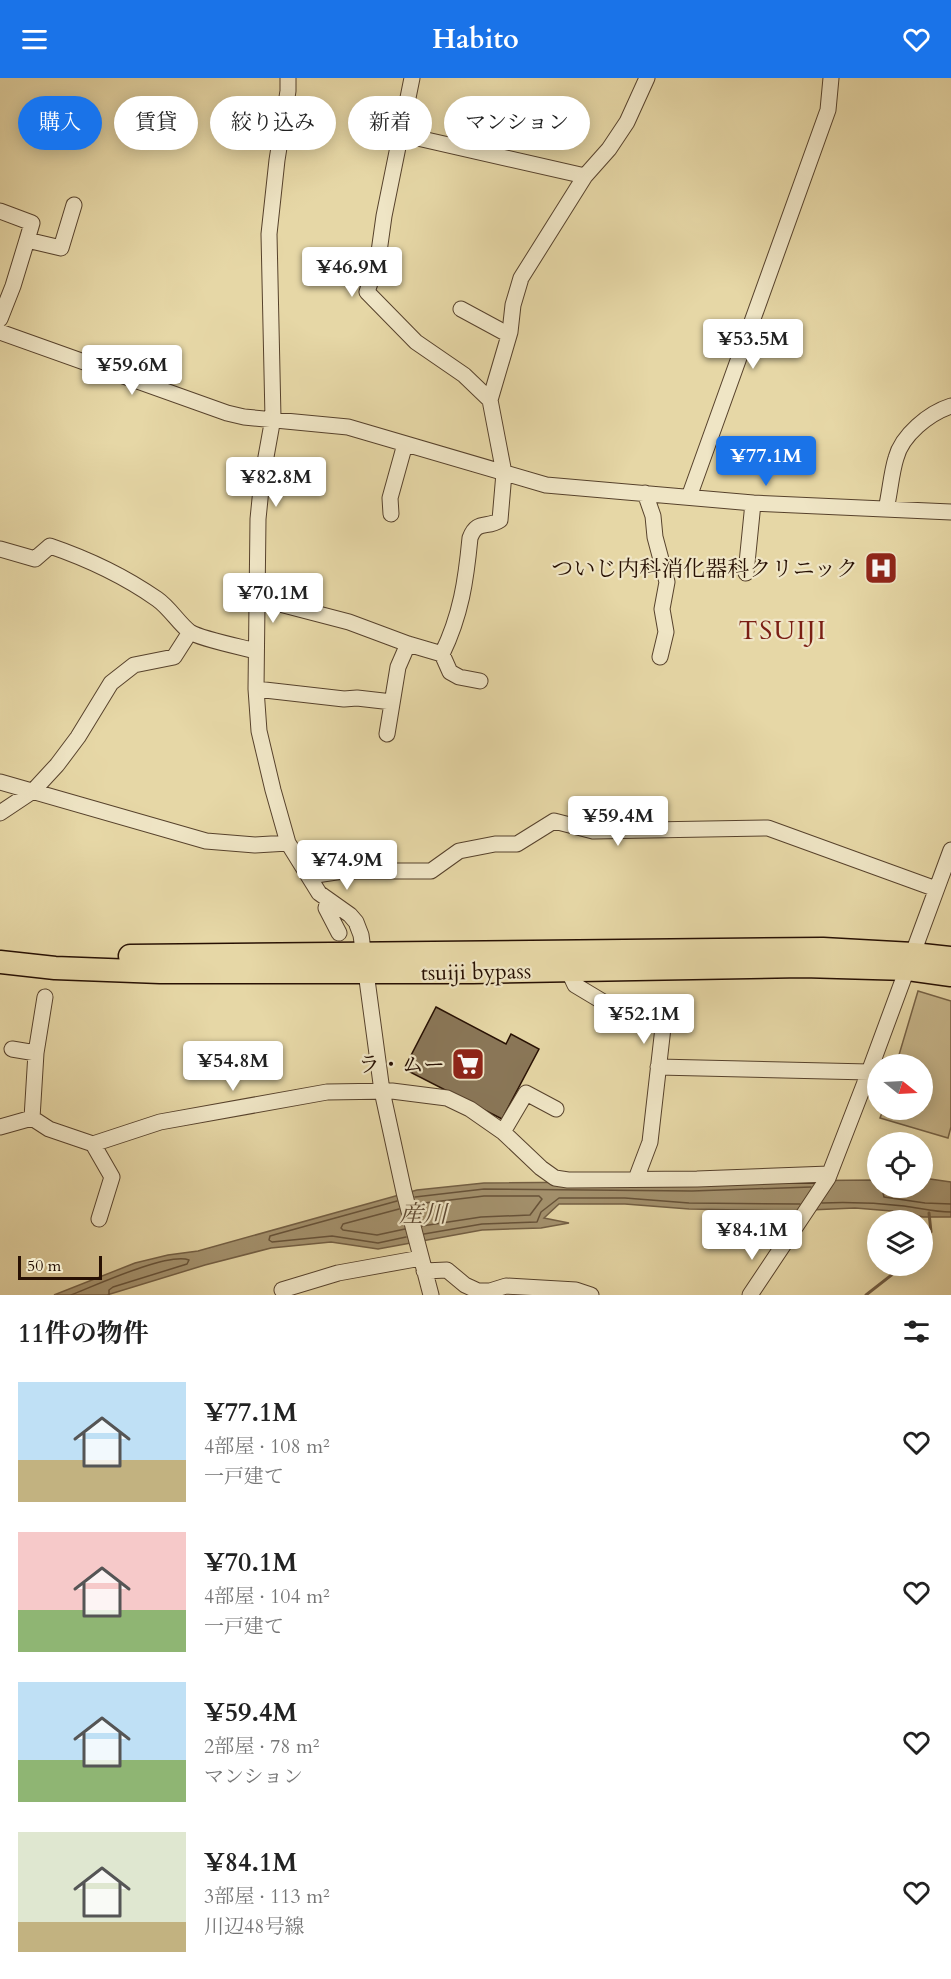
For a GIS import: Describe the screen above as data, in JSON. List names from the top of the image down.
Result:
{
  "streets": {
    "highway": ["tsuiji bypass"]
  },
  "districts": ["TSUIJI"],
  "water": ["産川"],
  "places": {
    "hospital": ["ついじ内科消化器科クリニック"],
    "supermarket": ["ラ・ムー"]
  },
  "scale_bar": "50 m",
  "north": "right",
  "page": {
    "header": "Habito",
    "chip": [
      "購入",
      "賃貸",
      "絞り込み",
      "新着",
      "マンション"
    ],
    "price": [
      "¥46.9M",
      "¥53.5M",
      "¥59.6M",
      "¥77.1M",
      "¥82.8M",
      "¥70.1M",
      "¥59.4M",
      "¥74.9M",
      "¥52.1M",
      "¥54.8M",
      "¥84.1M"
    ],
    "scale": "50 m",
    "heading": "11件の物件",
    "list": [
      {
        "name": "¥77.1M",
        "note": "4部屋 · 108 m² · 一戸建て"
      },
      {
        "name": "¥70.1M",
        "note": "4部屋 · 104 m² · 一戸建て"
      },
      {
        "name": "¥59.4M",
        "note": "2部屋 · 78 m² · マンション"
      },
      {
        "name": "¥84.1M",
        "note": "3部屋 · 113 m² · 川辺48号線"
      }
    ]
  }
}
